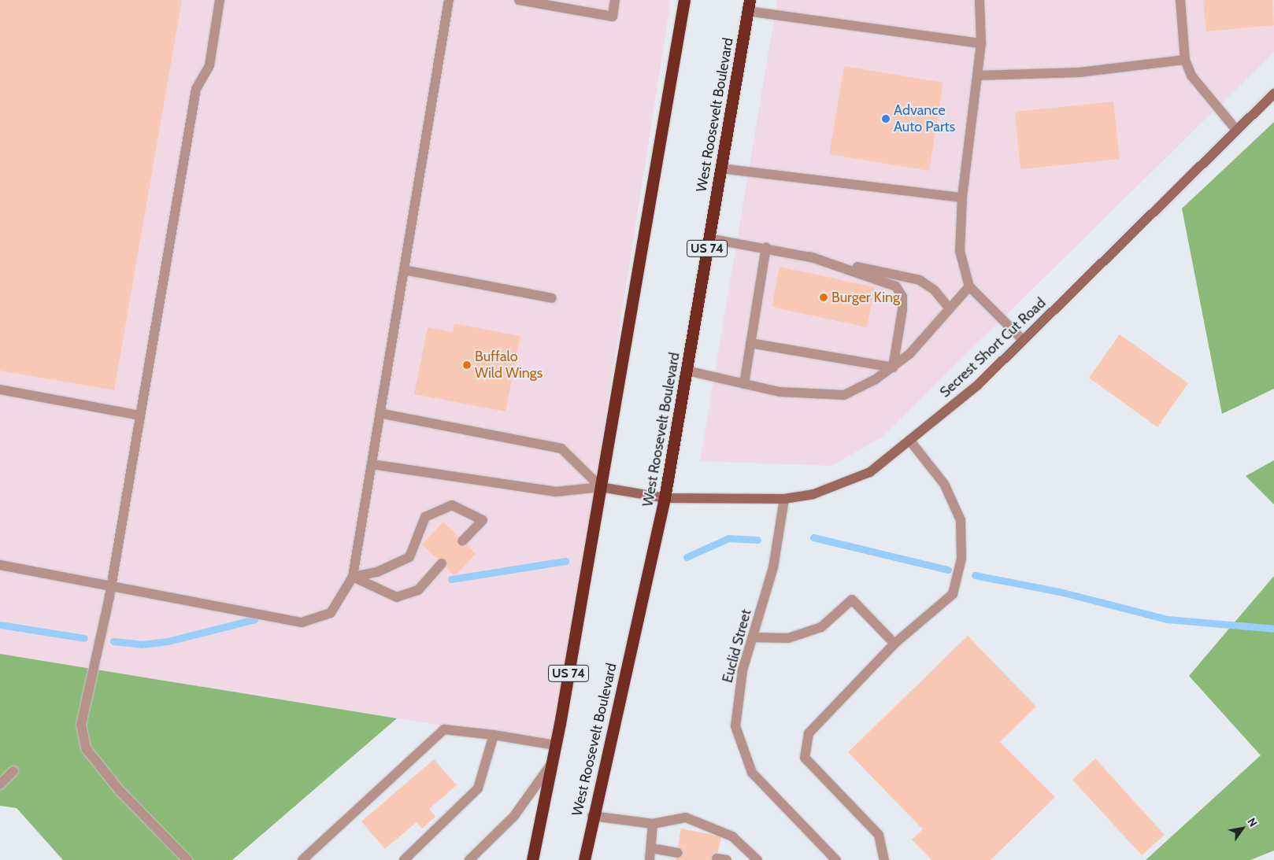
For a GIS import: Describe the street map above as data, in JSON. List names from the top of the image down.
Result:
{
  "streets": {
    "highway": ["West Roosevelt Boulevard", "US 74"],
    "main road": ["Secrest Short Cut Road"],
    "street": ["Euclid Street"]
  },
  "crossings": [
    ["West Roosevelt Boulevard", "Secrest Short Cut Road"],
    ["US 74", "Secrest Short Cut Road"],
    ["Secrest Short Cut Road", "Euclid Street"]
  ],
  "places": ["Advance Auto Parts", "Burger King", "Buffalo Wild Wings"],
  "north": "top right"
}
